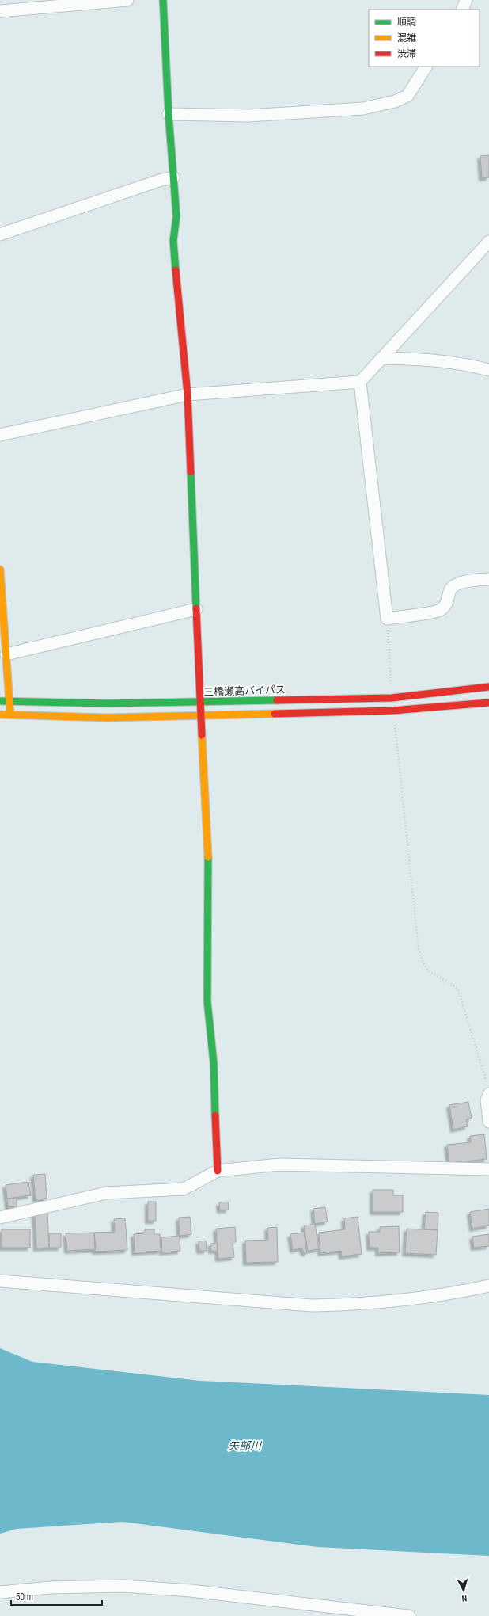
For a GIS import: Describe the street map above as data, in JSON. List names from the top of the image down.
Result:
{
  "streets": {
    "main road": ["三橋瀬高バイパス"]
  },
  "water": ["矢部川"],
  "legend": ["順調", "混雑", "渋滞"],
  "scale_bar": "50 m",
  "north": "bottom"
}
